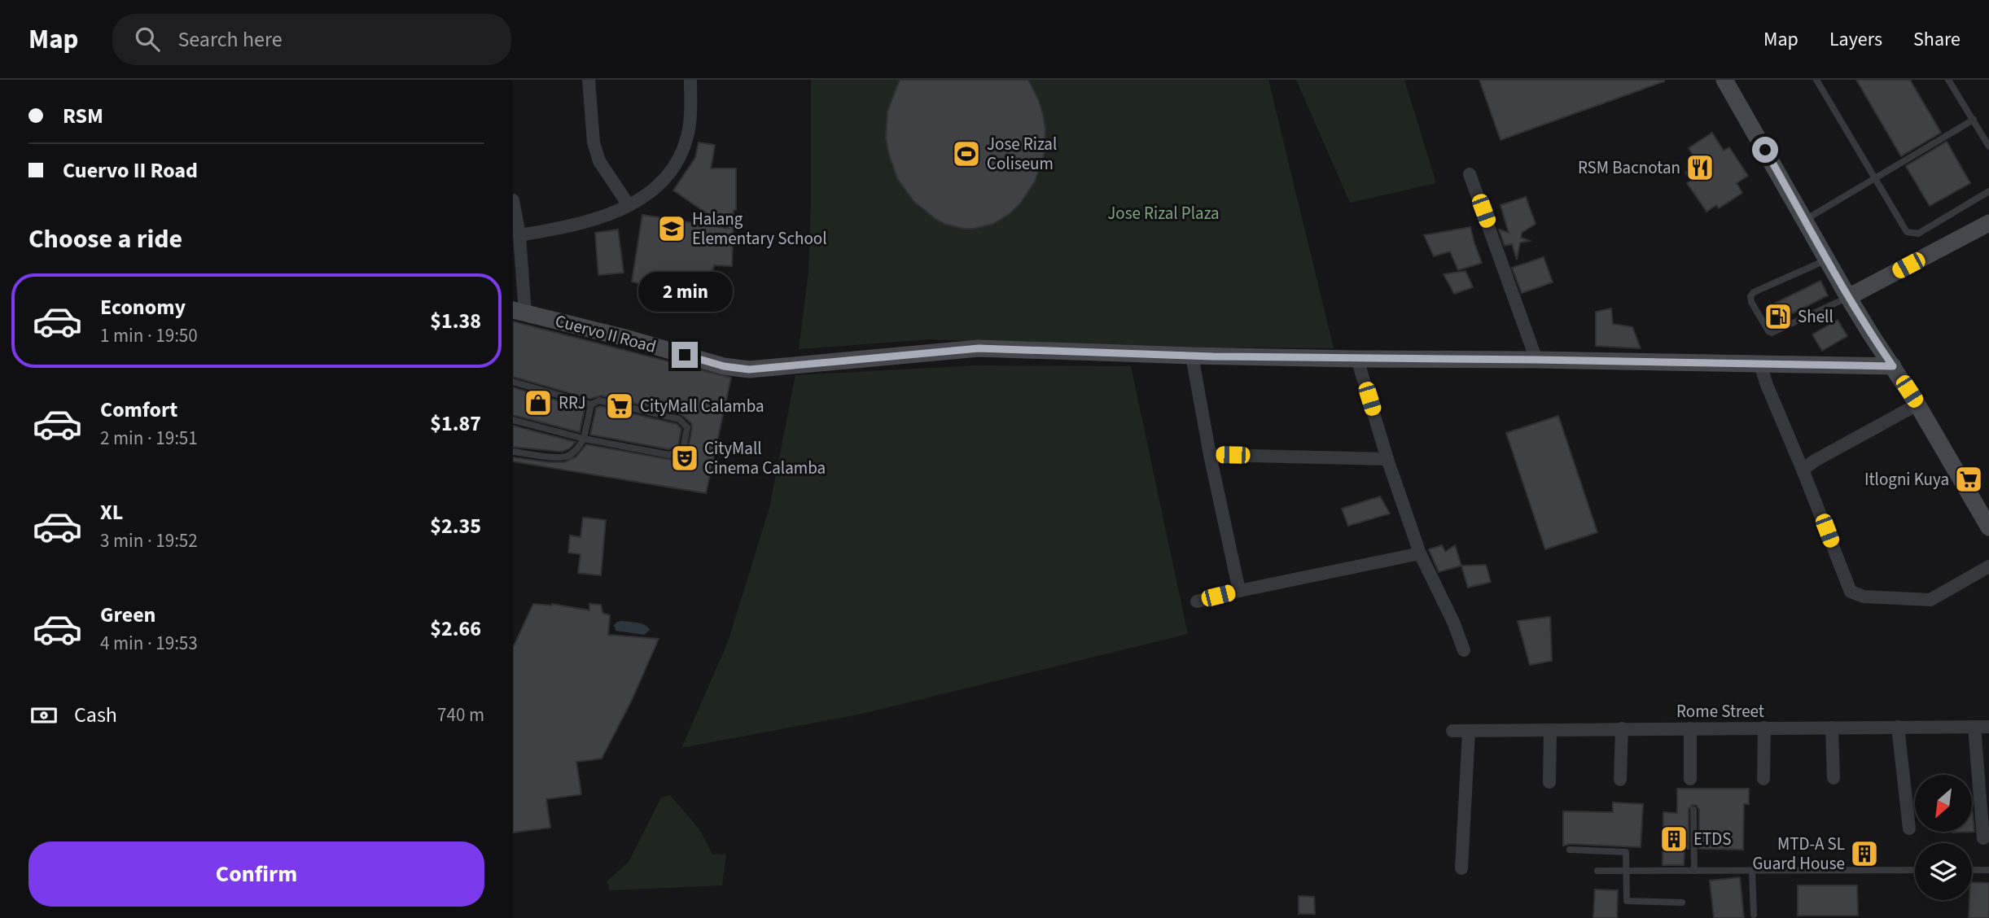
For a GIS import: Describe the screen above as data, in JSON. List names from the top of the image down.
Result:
{
  "streets": {
    "street": ["Cuervo II Road", "Rome Street"]
  },
  "parks": ["Jose Rizal Plaza"],
  "places": {
    "sports": ["Jose Rizal Coliseum"],
    "restaurant": ["RSM Bacnotan"],
    "school or university": ["Halang Elementary School"],
    "fuel station": ["Shell"],
    "shop": ["RRJ"],
    "supermarket": ["CityMall Calamba", "Itlogni Kuya"],
    "theatre": ["CityMall Cinema Calamba"],
    "building": ["ETDS", "MTD-A SL Guard House"]
  },
  "north": "bottom left",
  "page": {
    "header": "Map",
    "search": "Search here",
    "nav": ["Map", "Layers", "Share"],
    "banner": ["RSM", "Cuervo II Road"],
    "heading": "Choose a ride",
    "bubble": "2 min",
    "list": [
      {
        "name": "Economy",
        "note": "1 min · 19:50",
        "value": "$1.38"
      },
      {
        "name": "Comfort",
        "note": "2 min · 19:51",
        "value": "$1.87"
      },
      {
        "name": "XL",
        "note": "3 min · 19:52",
        "value": "$2.35"
      },
      {
        "name": "Green",
        "note": "4 min · 19:53",
        "value": "$2.66"
      }
    ],
    "pay": ["Cash", "740 m"],
    "buttons": "Confirm"
  }
}
